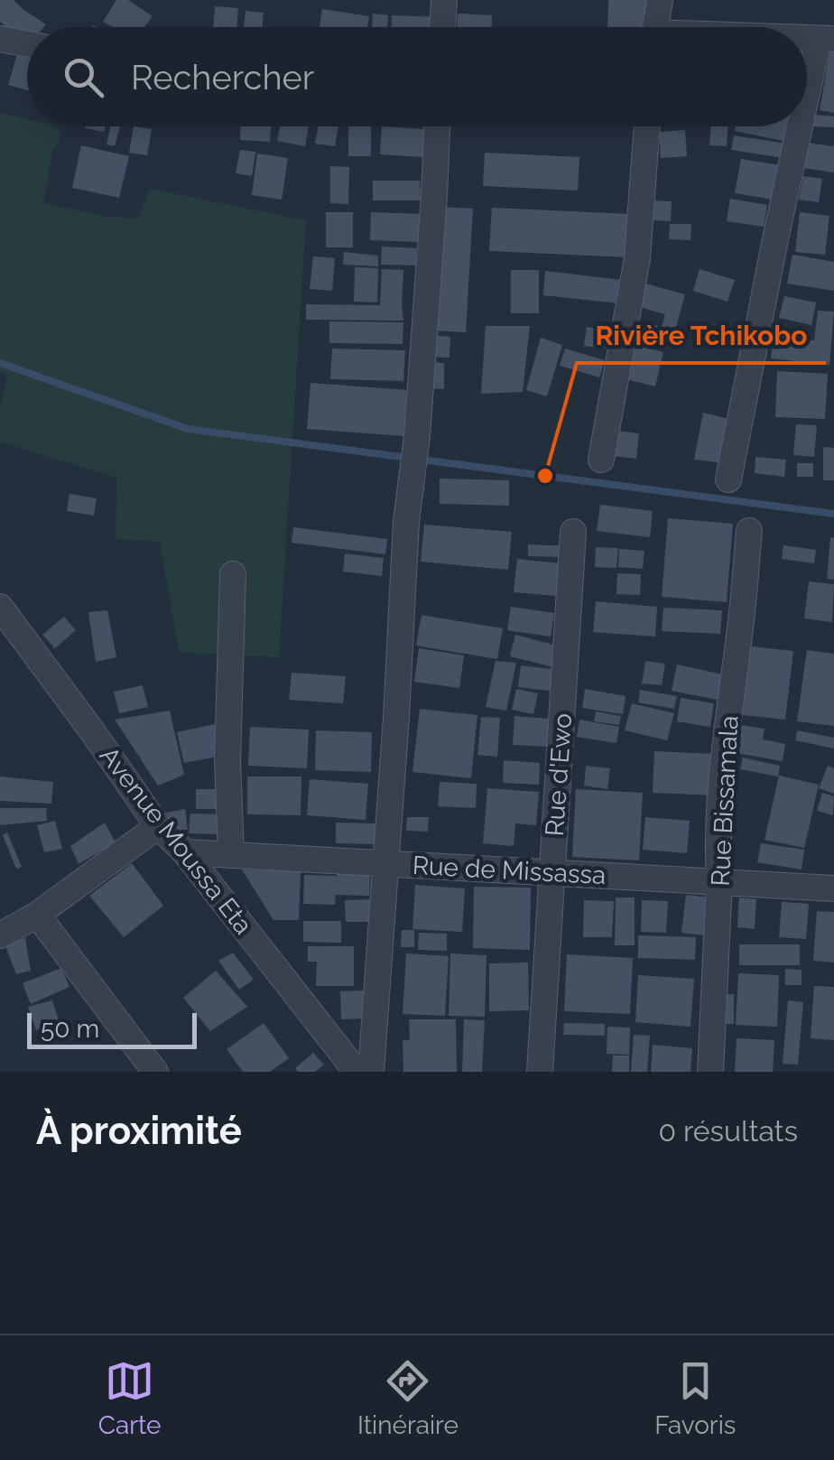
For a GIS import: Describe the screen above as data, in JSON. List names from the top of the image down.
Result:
{
  "streets": {
    "street": [
      "Rue d'Ewo",
      "Rue Bissamala",
      "Avenue Moussa Eta",
      "Rue de Missassa"
    ]
  },
  "crossings": [
    ["Rue d'Ewo", "Rue de Missassa"],
    ["Rue Bissamala", "Rue de Missassa"],
    ["Avenue Moussa Eta", "Rue de Missassa"]
  ],
  "places": ["Rivière Tchikobo"],
  "scale_bar": "50 m",
  "page": {
    "search": "Rechercher",
    "scale": "50 m",
    "heading": ["À proximité", "0 résultats"],
    "nav": ["Carte", "Itinéraire", "Favoris"]
  }
}
